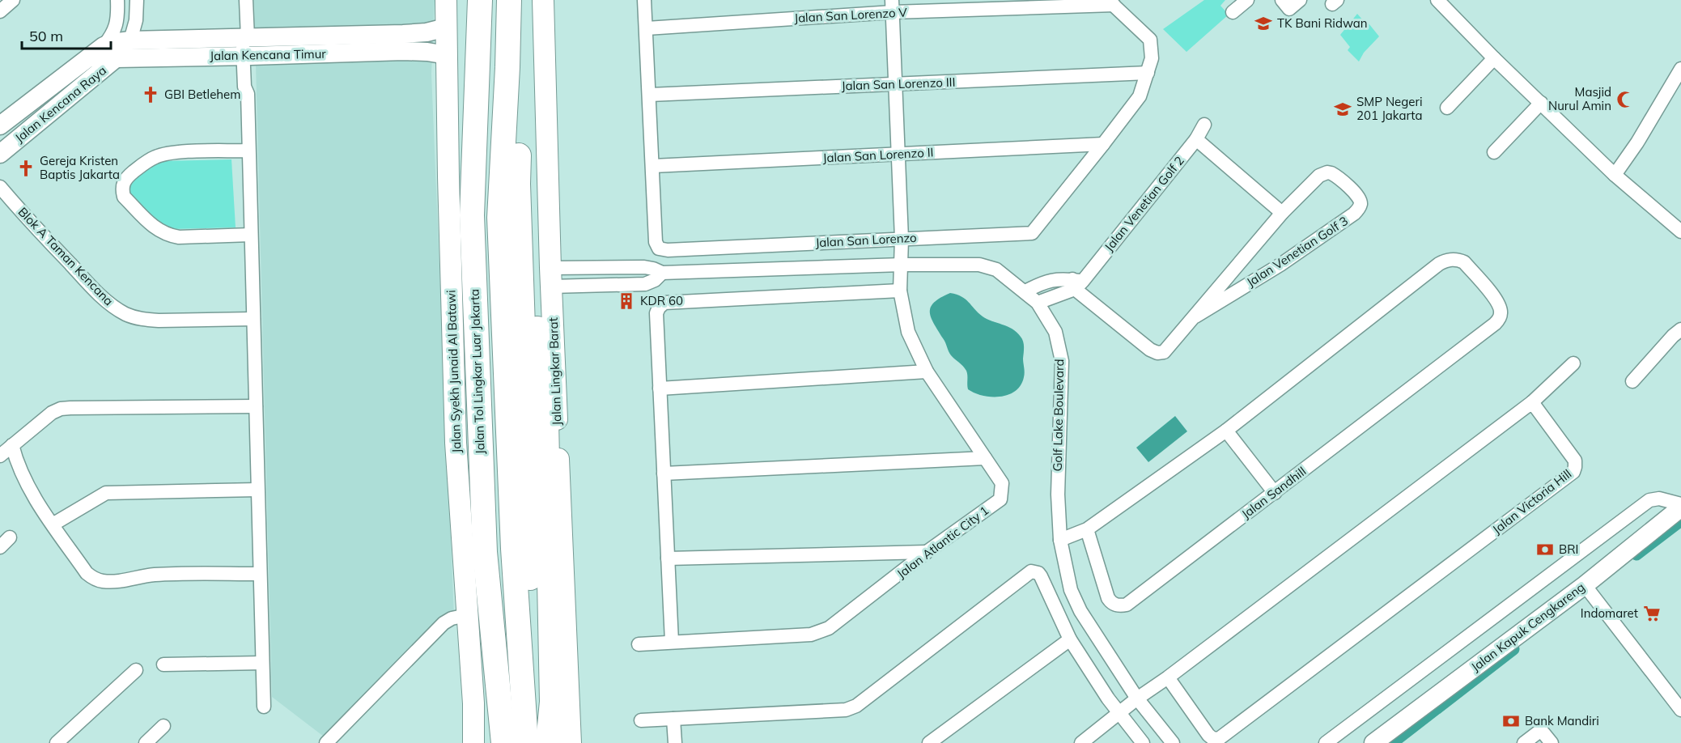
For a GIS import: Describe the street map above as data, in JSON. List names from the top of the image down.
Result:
{
  "streets": {
    "highway": ["Jalan Tol Lingkar Luar Jakarta"],
    "main road": ["Jalan Syekh Junaid Al Batawi", "Jalan Lingkar Barat"],
    "street": [
      "Jalan San Lorenzo V",
      "Jalan Kencana Timur",
      "Jalan San Lorenzo III",
      "Jalan Kencana Raya",
      "Jalan San Lorenzo II",
      "Jalan Venetian Golf 2",
      "Jalan San Lorenzo",
      "Jalan Venetian Golf 3",
      "Blok A Taman Kencana",
      "Golf Lake Boulevard",
      "Jalan Sandhill",
      "Jalan Victoria Hill",
      "Jalan Atlantic City 1",
      "Jalan Kapuk Cengkareng"
    ]
  },
  "crossings": [
    ["Jalan San Lorenzo V", "Jalan San Lorenzo"],
    ["Jalan San Lorenzo V", "Jalan Atlantic City 1"],
    ["Jalan Kencana Timur", "Jalan Kencana Raya"],
    ["Jalan Kencana Timur", "Jalan Syekh Junaid Al Batawi"],
    ["Jalan San Lorenzo III", "Jalan San Lorenzo"],
    ["Jalan San Lorenzo III", "Jalan Atlantic City 1"],
    ["Jalan San Lorenzo II", "Jalan San Lorenzo"],
    ["Jalan San Lorenzo II", "Jalan Atlantic City 1"],
    ["Jalan Venetian Golf 2", "Jalan Venetian Golf 3"],
    ["Jalan San Lorenzo", "Jalan Atlantic City 1"],
    ["Jalan Lingkar Barat", "Golf Lake Boulevard"],
    ["Golf Lake Boulevard", "Jalan Atlantic City 1"]
  ],
  "places": {
    "school or university": ["TK Bani Ridwan", "SMP Negeri 201 Jakarta"],
    "church": ["GBI Betlehem", "Gereja Kristen Baptis Jakarta"],
    "mosque": ["Masjid Nurul Amin"],
    "building": ["KDR 60"],
    "bank": ["BRI", "Bank Mandiri"],
    "supermarket": ["Indomaret"]
  },
  "scale_bar": "50 m"
}
